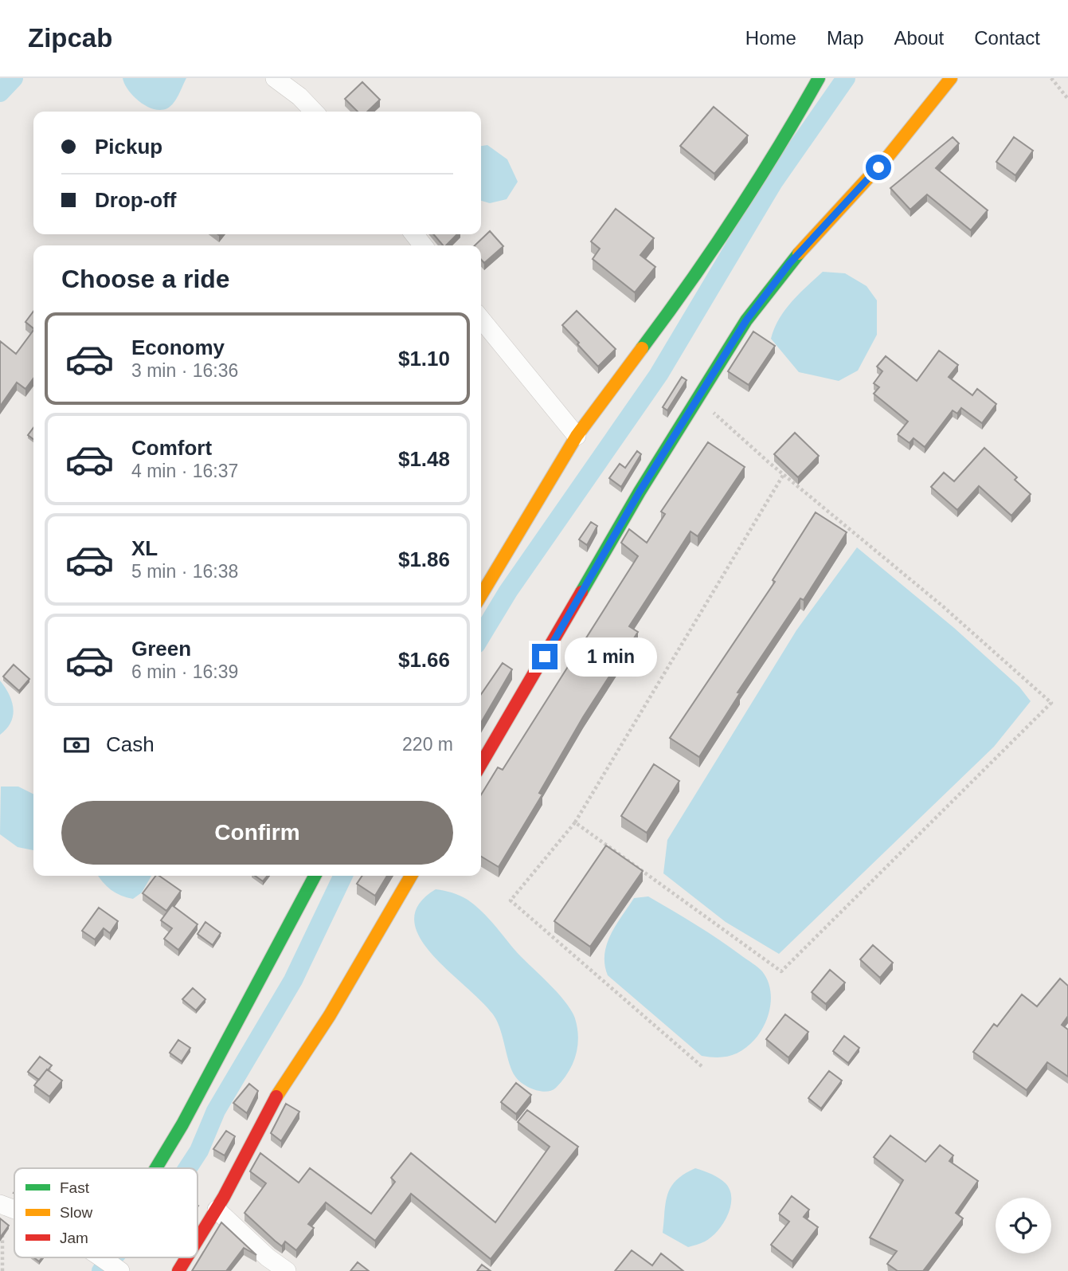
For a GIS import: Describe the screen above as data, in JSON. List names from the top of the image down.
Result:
{
  "legend": ["Fast", "Slow", "Jam"],
  "page": {
    "header": "Zipcab",
    "nav": [
      "Home",
      "Map",
      "About",
      "Contact"
    ],
    "banner": ["Pickup", "Drop-off"],
    "heading": "Choose a ride",
    "list": [
      {
        "name": "Economy",
        "note": "3 min · 16:36",
        "value": "$1.10"
      },
      {
        "name": "Comfort",
        "note": "4 min · 16:37",
        "value": "$1.48"
      },
      {
        "name": "XL",
        "note": "5 min · 16:38",
        "value": "$1.86"
      },
      {
        "name": "Green",
        "note": "6 min · 16:39",
        "value": "$1.66"
      }
    ],
    "bubble": "1 min",
    "pay": ["Cash", "220 m"],
    "buttons": "Confirm"
  }
}
